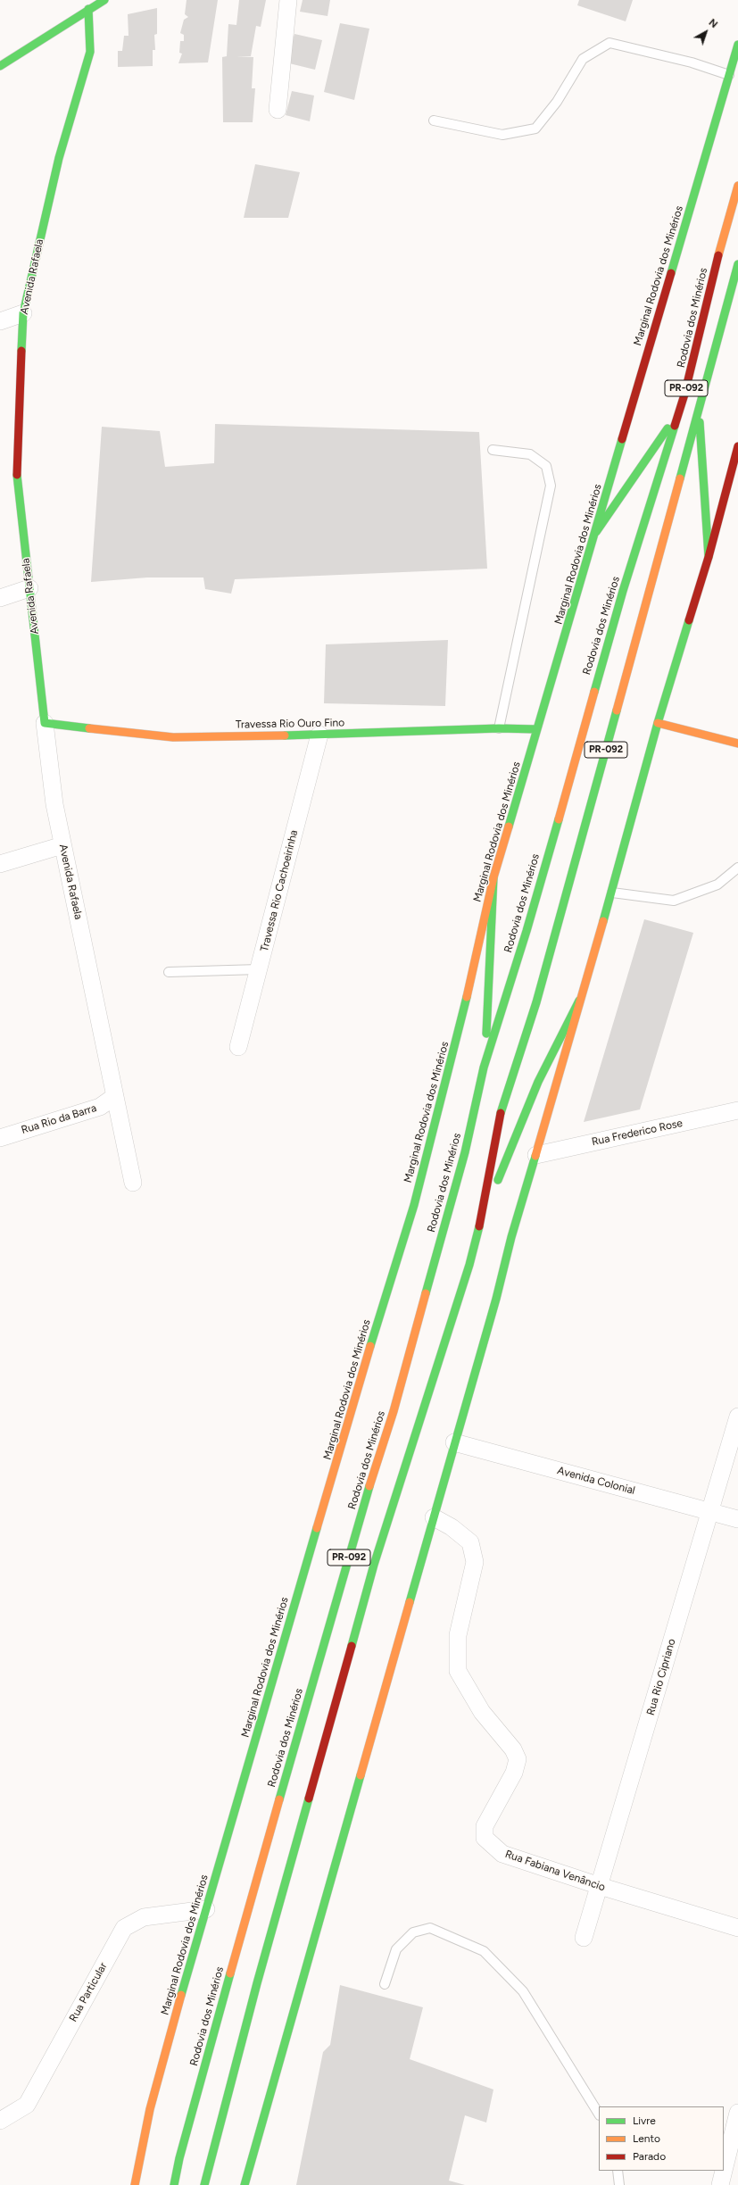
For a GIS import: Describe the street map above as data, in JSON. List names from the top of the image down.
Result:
{
  "streets": {
    "main road": [
      "Marginal Rodovia dos Minérios",
      "Avenida Rafaela",
      "Rodovia dos Minérios",
      "PR-092",
      "Travessa Rio Ouro Fino"
    ],
    "street": [
      "Travessa Rio Cachoeirinha",
      "Rua Rio da Barra",
      "Rua Frederico Rose",
      "Avenida Colonial",
      "Rua Rio Cipriano",
      "Rua Fabiana Venâncio",
      "Rua Particular"
    ]
  },
  "crossings": [
    ["Marginal Rodovia dos Minérios", "Travessa Rio Ouro Fino"],
    ["Marginal Rodovia dos Minérios", "Rua Particular"],
    ["Avenida Rafaela", "Travessa Rio Ouro Fino"],
    ["Avenida Rafaela", "Rua Rio da Barra"],
    ["Travessa Rio Ouro Fino", "Travessa Rio Cachoeirinha"],
    ["Avenida Colonial", "Rua Rio Cipriano"],
    ["Rua Rio Cipriano", "Rua Fabiana Venâncio"]
  ],
  "legend": ["Livre", "Lento", "Parado"],
  "north": "top right"
}
